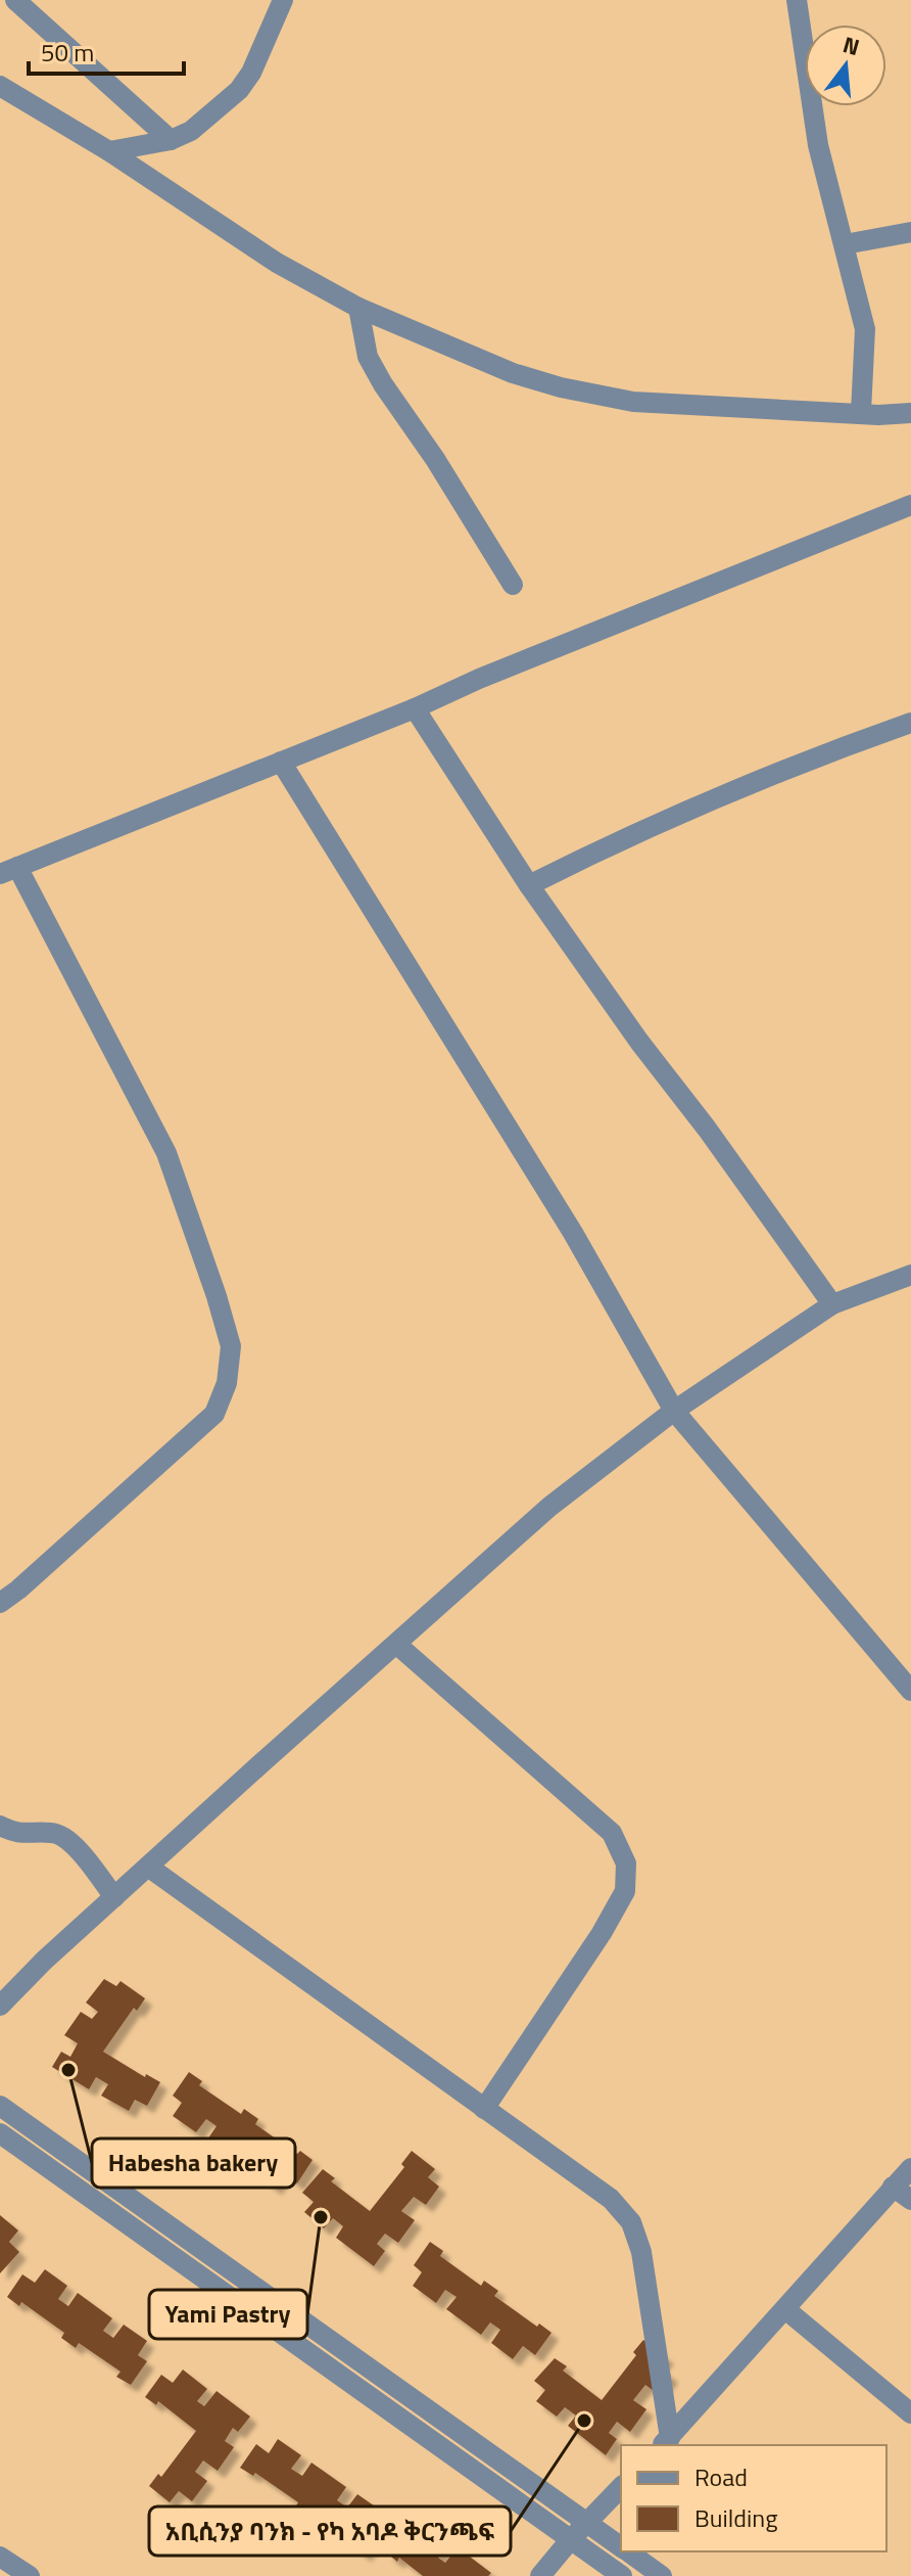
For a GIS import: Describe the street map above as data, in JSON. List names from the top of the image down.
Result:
{
  "places": ["Habesha bakery", "Yami Pastry", "አቢሲንያ ባንክ - የካ አባዶ ቅርንጫፍ"],
  "legend": ["Road", "Building"],
  "scale_bar": "50 m",
  "north": "top"
}
